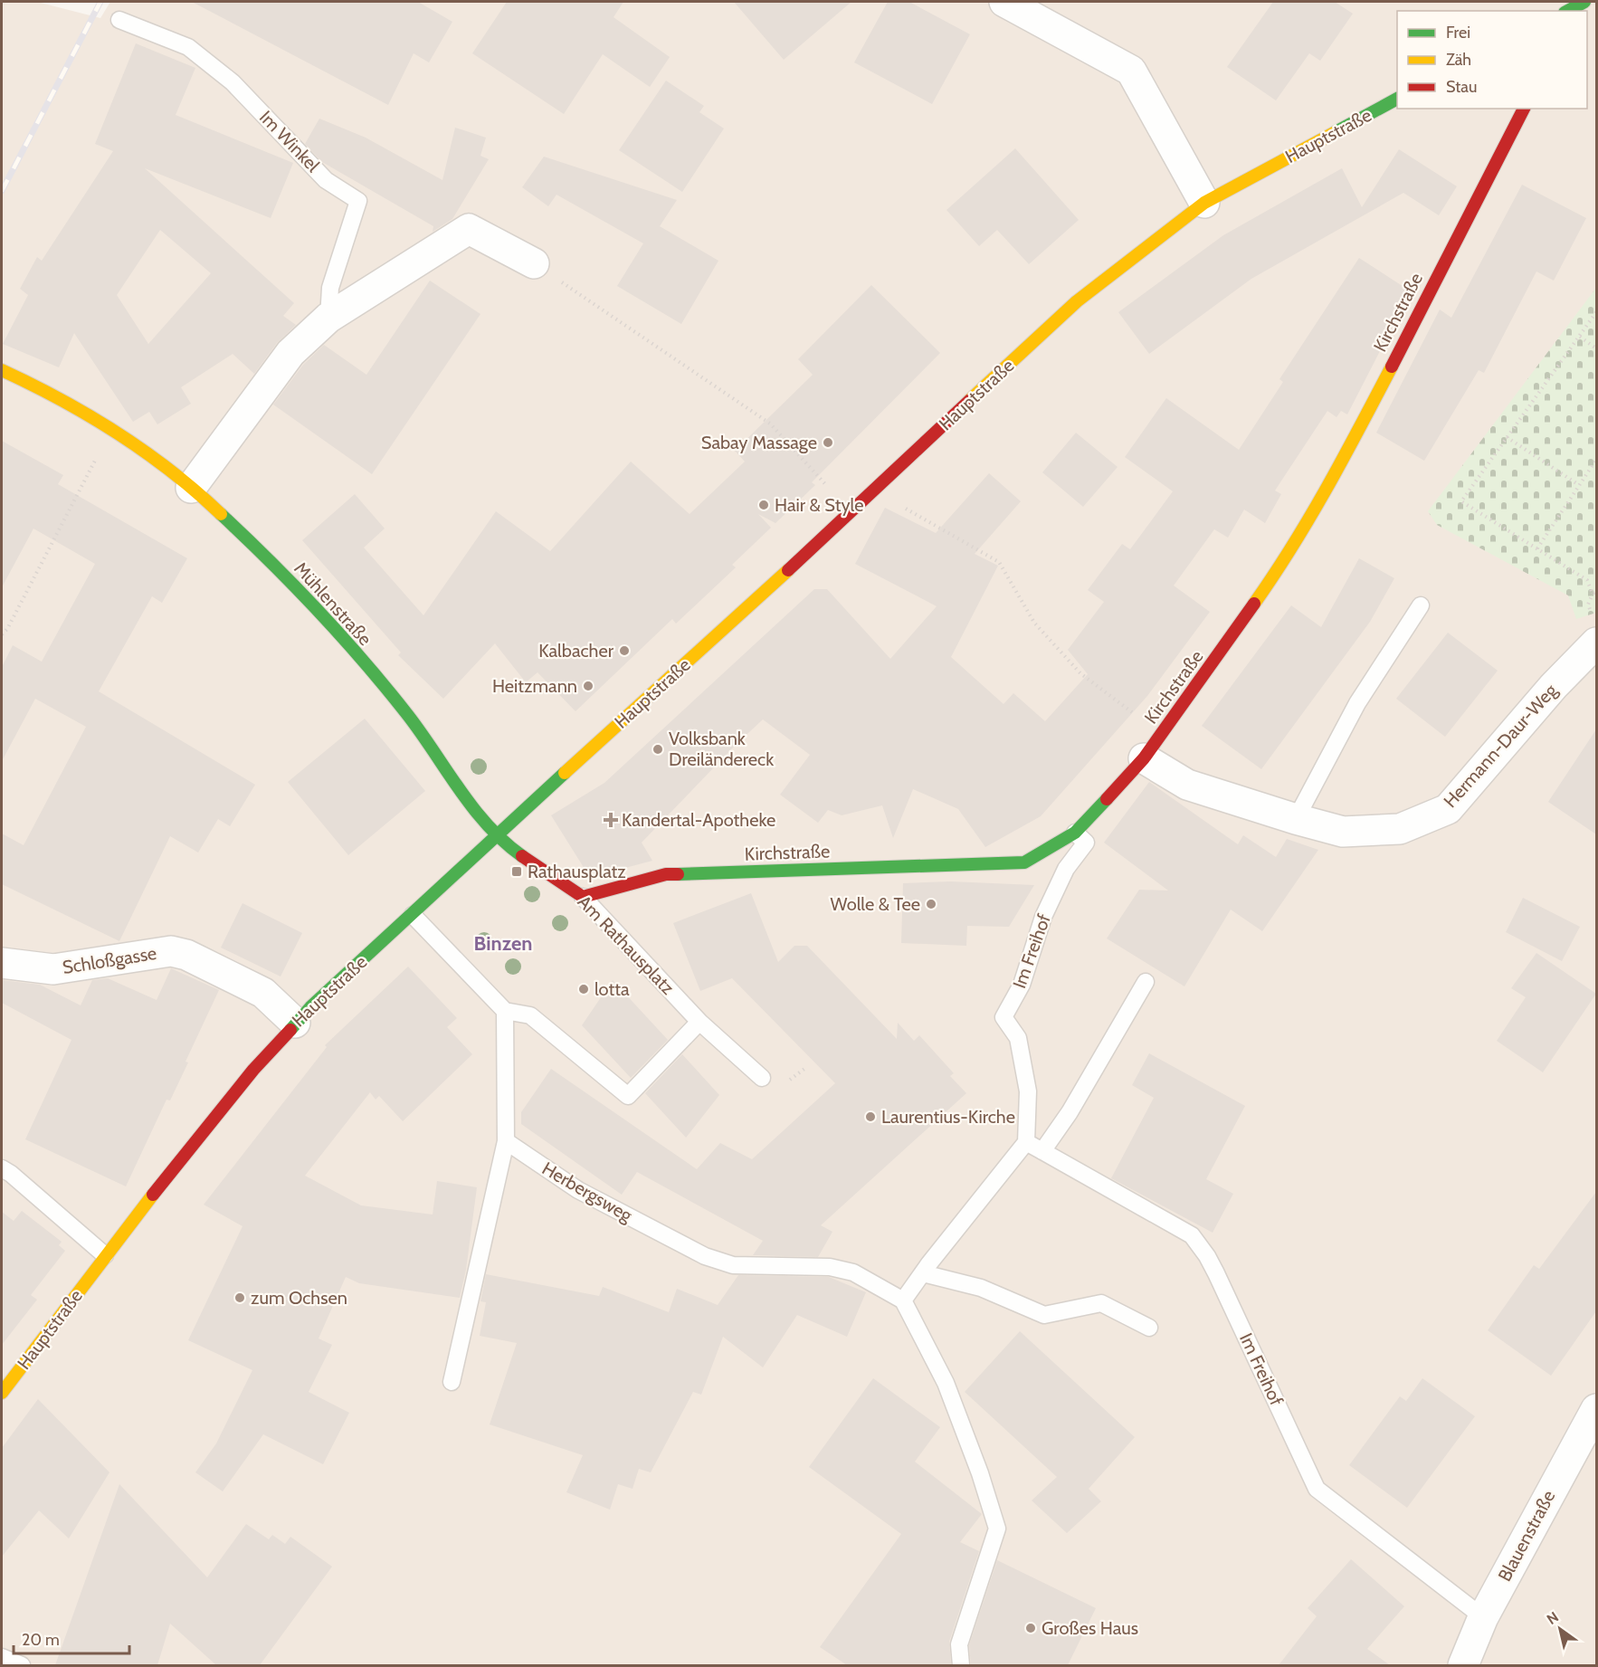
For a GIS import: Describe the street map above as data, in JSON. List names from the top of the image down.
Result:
{
  "streets": {
    "street": [
      "Hauptstraße",
      "Kirchstraße",
      "Mühlenstraße",
      "Hermann-Daur-Weg",
      "Am Rathausplatz",
      "Schloßgasse",
      "Blauenstraße"
    ],
    "lane": ["Im Winkel", "Im Freihof", "Herbergsweg"]
  },
  "crossings": [
    ["Hauptstraße", "Mühlenstraße"],
    ["Hauptstraße", "Am Rathausplatz"],
    ["Hauptstraße", "Schloßgasse"],
    ["Kirchstraße", "Hermann-Daur-Weg"],
    ["Kirchstraße", "Am Rathausplatz"],
    ["Kirchstraße", "Im Freihof"],
    ["Mühlenstraße", "Am Rathausplatz"],
    ["Im Freihof", "Blauenstraße"]
  ],
  "districts": ["Binzen"],
  "places": {
    "other": [
      "Sabay Massage",
      "Hair & Style",
      "Kalbacher",
      "Heitzmann",
      "Volksbank Dreiländereck",
      "Wolle & Tee",
      "lotta",
      "Laurentius-Kirche",
      "zum Ochsen",
      "Großes Haus"
    ],
    "health": ["Kandertal-Apotheke"],
    "transit": ["Rathausplatz"]
  },
  "legend": ["Frei", "Zäh", "Stau"],
  "scale_bar": "20 m",
  "north": "top left"
}
